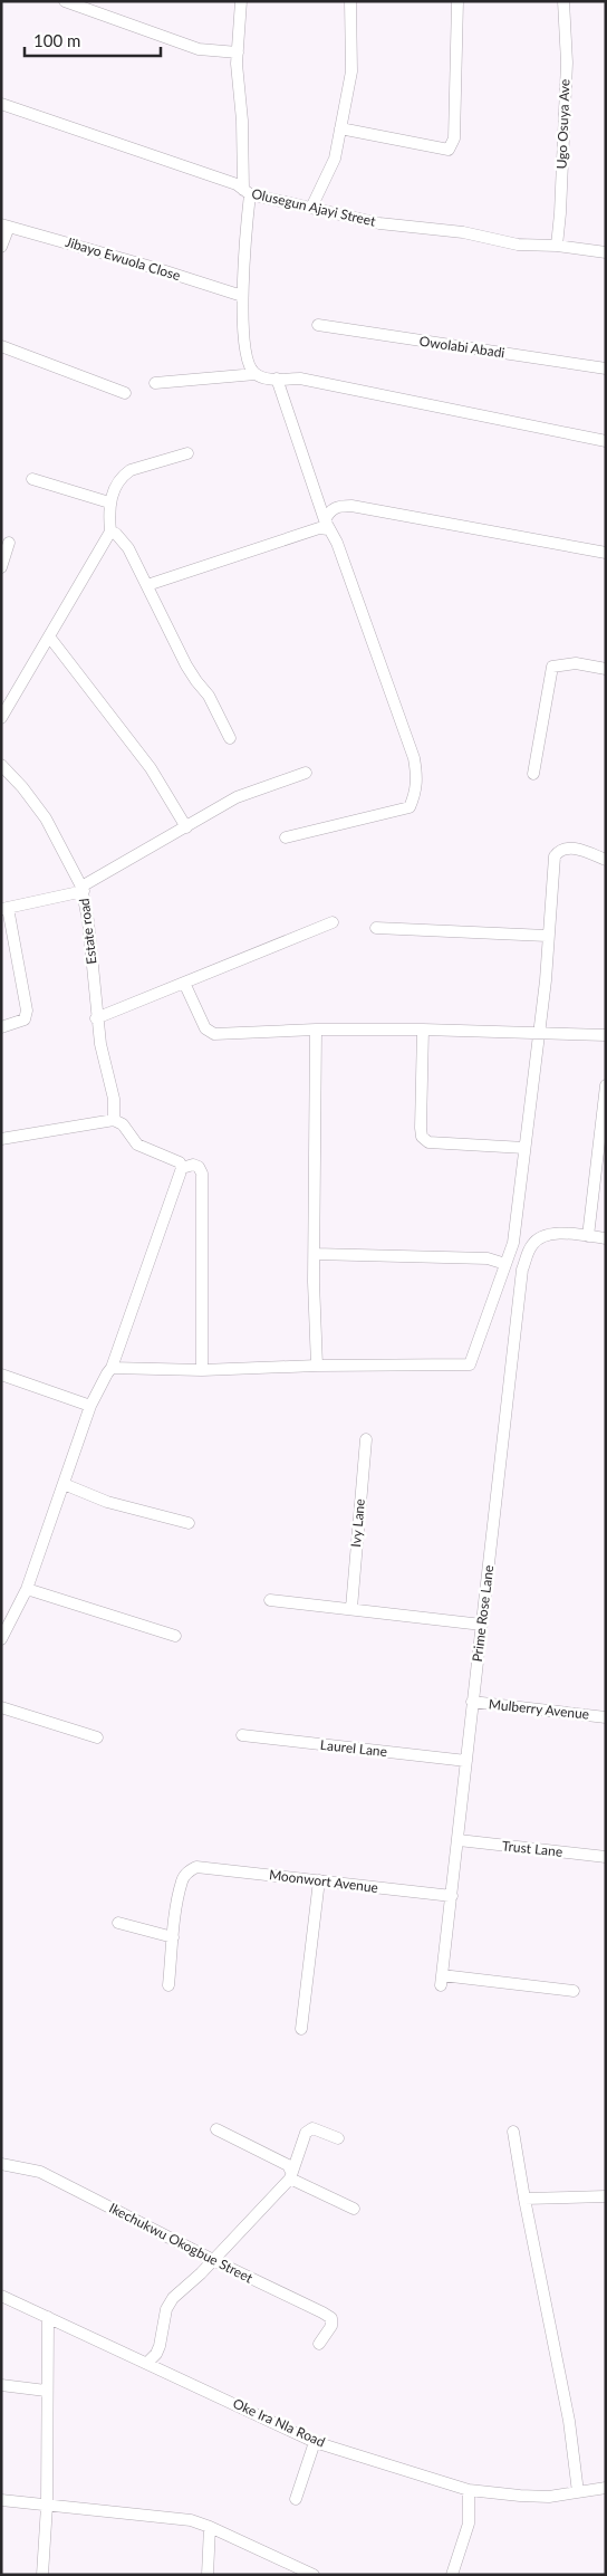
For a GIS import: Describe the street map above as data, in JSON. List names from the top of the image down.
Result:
{
  "streets": {
    "street": [
      "Ugo Osuya Ave",
      "Olusegun Ajayi Street",
      "Jibayo Ewuola Close",
      "Owolabi Abadi",
      "Estate road",
      "Ivy Lane",
      "Prime Rose Lane",
      "Mulberry Avenue",
      "Laurel Lane",
      "Trust Lane",
      "Moonwort Avenue",
      "Ikechukwu Okogbue Street",
      "Oke Ira Nla Road"
    ]
  },
  "crossings": [
    ["Ugo Osuya Ave", "Olusegun Ajayi Street"],
    ["Prime Rose Lane", "Mulberry Avenue"],
    ["Prime Rose Lane", "Laurel Lane"],
    ["Prime Rose Lane", "Trust Lane"],
    ["Prime Rose Lane", "Moonwort Avenue"]
  ],
  "scale_bar": "100 m"
}
